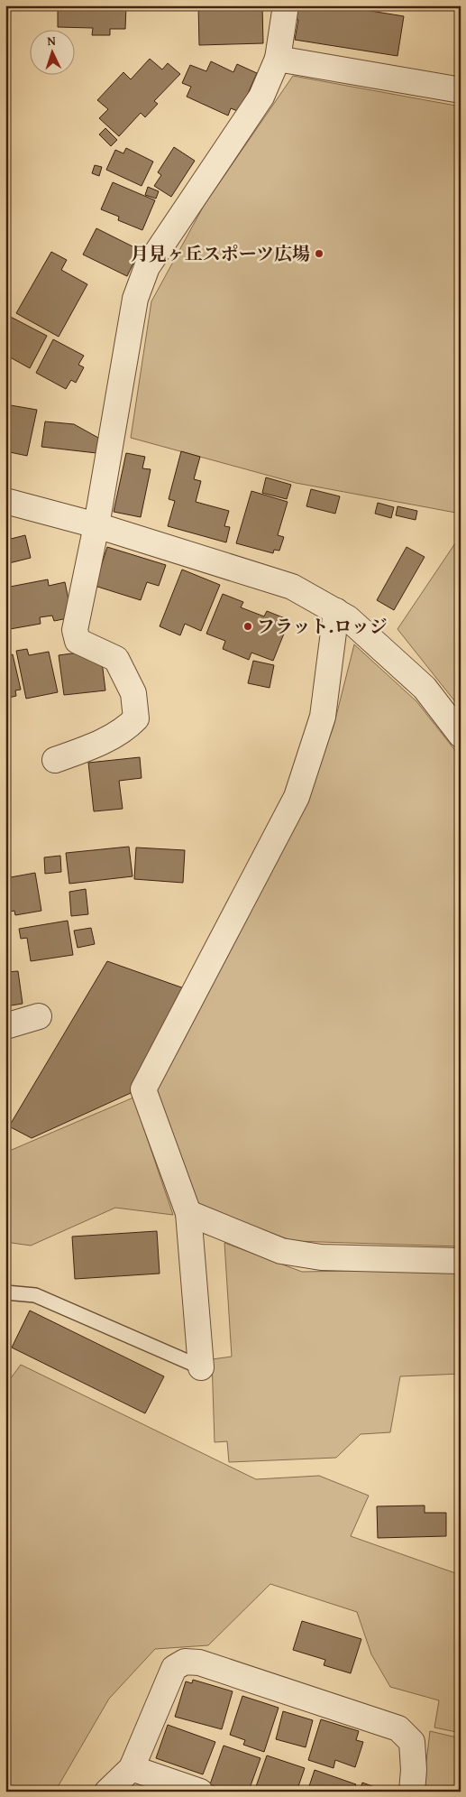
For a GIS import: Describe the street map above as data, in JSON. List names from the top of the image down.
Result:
{
  "places": ["月見ヶ丘スポーツ広場", "フラット.ロッジ"],
  "north": "top"
}
